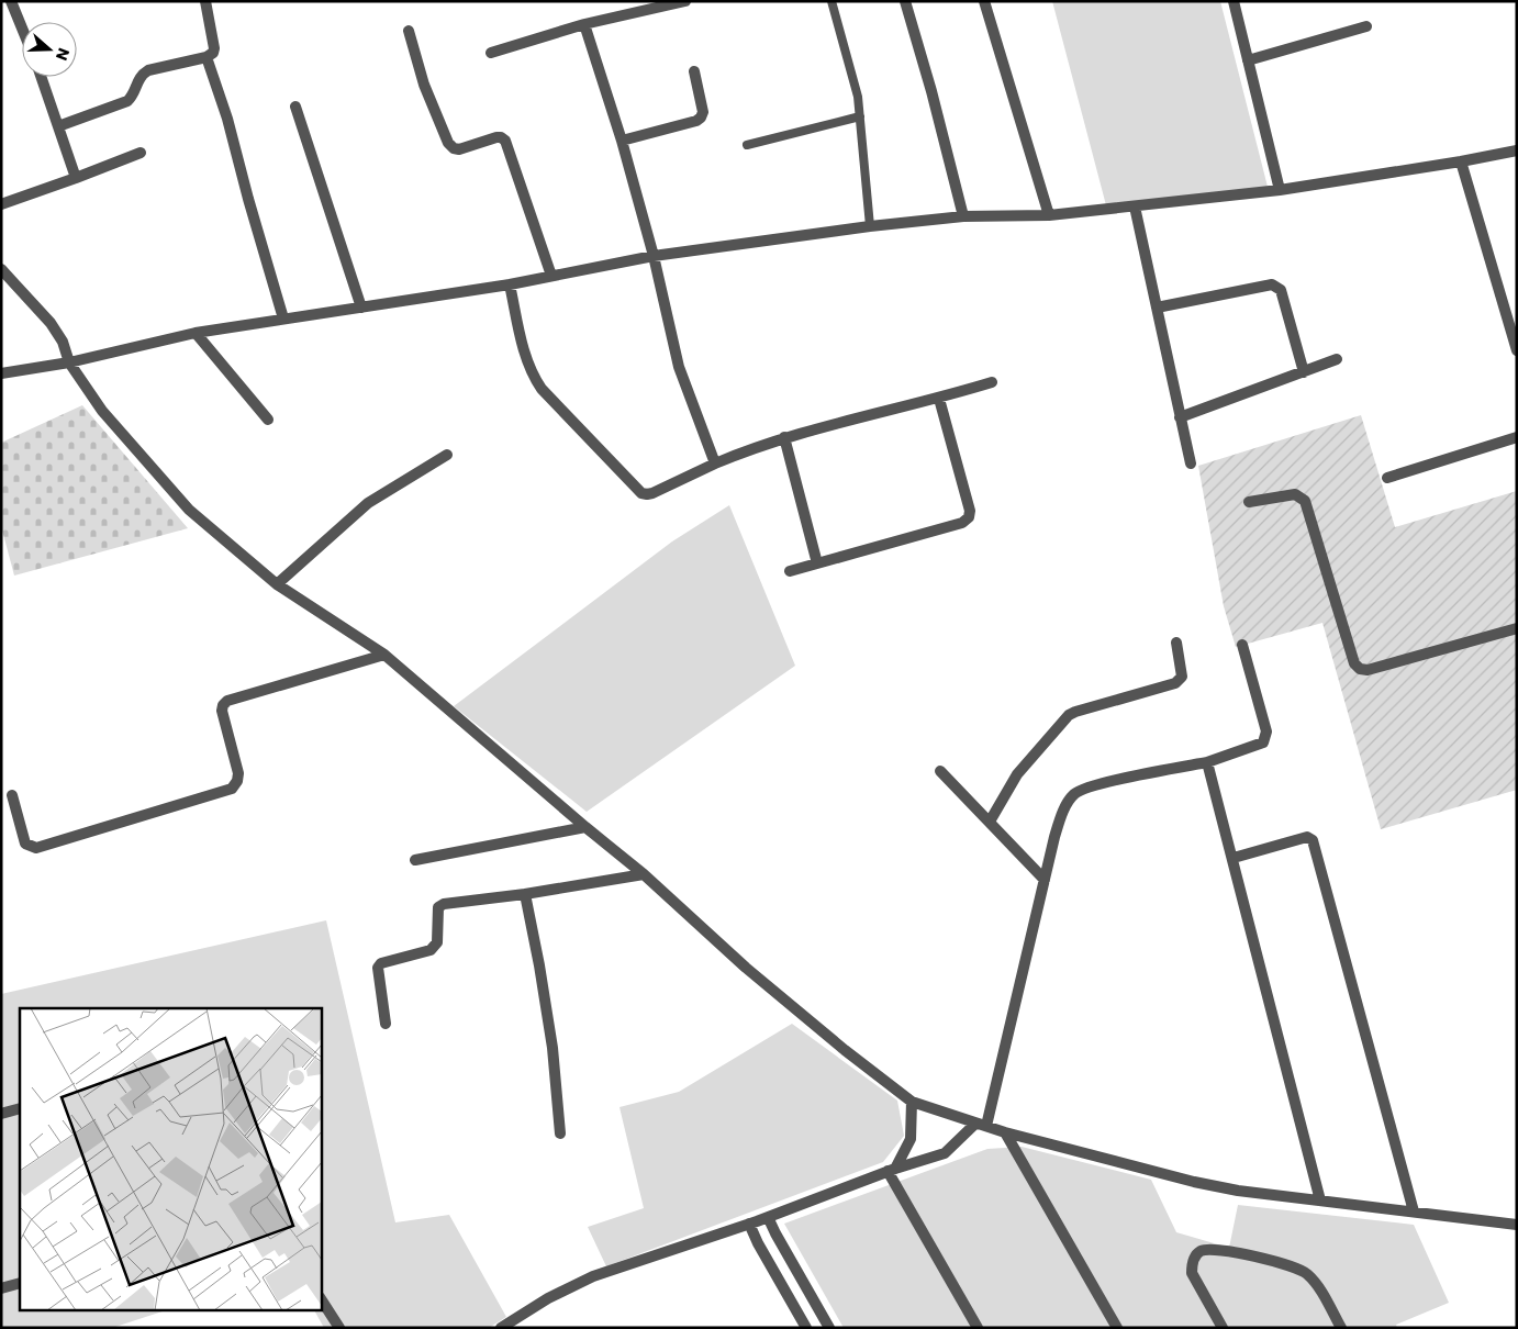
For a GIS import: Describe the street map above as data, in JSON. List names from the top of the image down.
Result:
{
  "north": "right"
}
